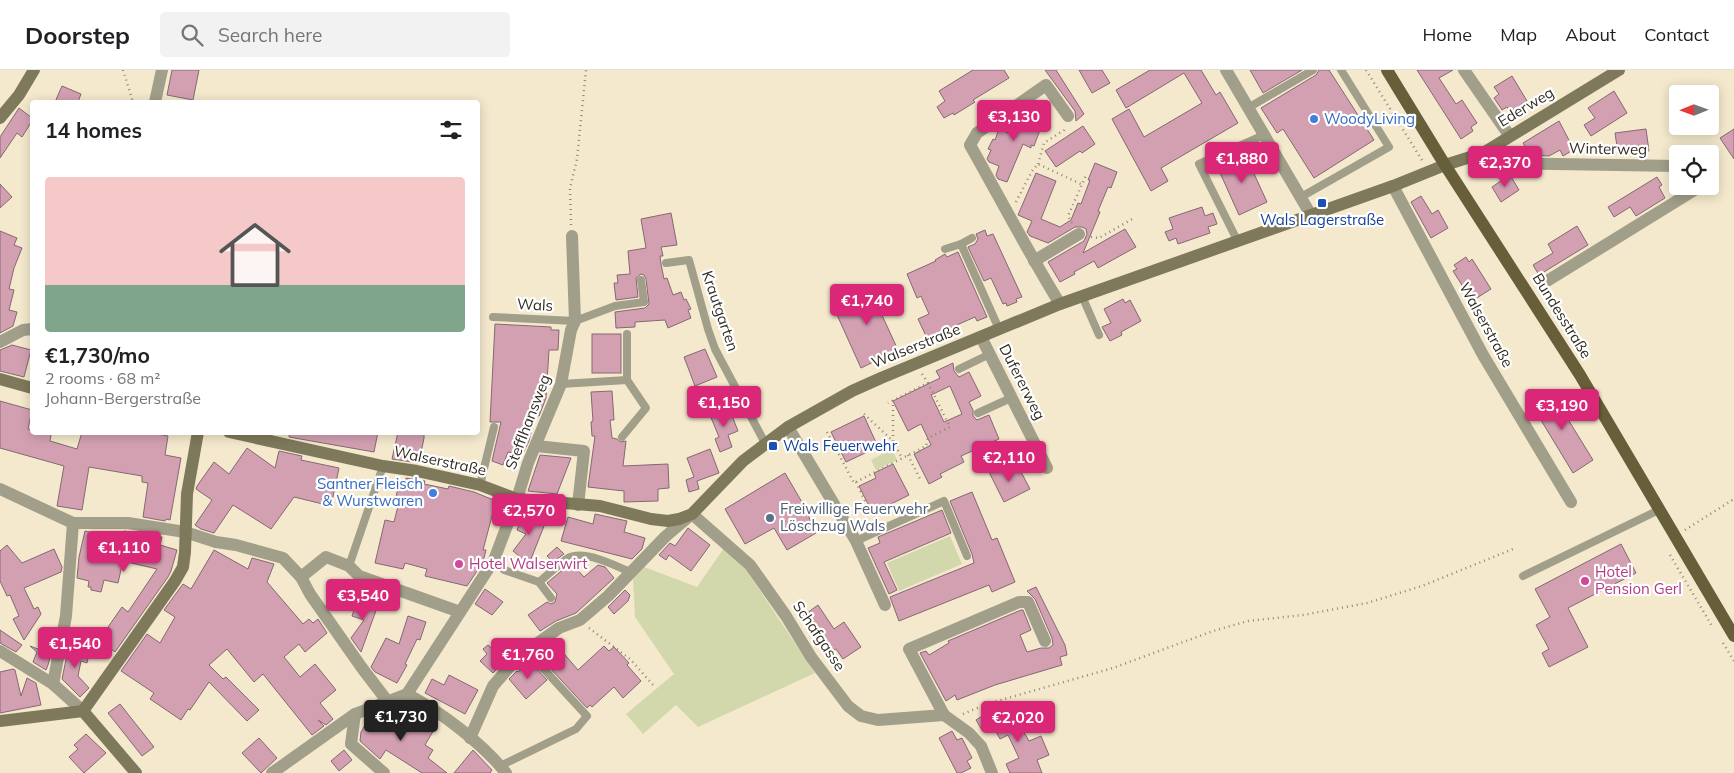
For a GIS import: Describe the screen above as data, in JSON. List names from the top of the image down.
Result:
{
  "streets": {
    "main road": ["Bundesstraße"],
    "street": [
      "Ederweg",
      "Winterweg",
      "Walserstraße",
      "Dufererweg",
      "Stefflhansweg",
      "Schafgasse"
    ],
    "lane": ["Wals", "Krautgarten"]
  },
  "crossings": [
    ["Ederweg", "Winterweg"],
    ["Ederweg", "Bundesstraße"],
    ["Ederweg", "Walserstraße"],
    ["Wals", "Stefflhansweg"],
    ["Krautgarten", "Walserstraße"],
    ["Bundesstraße", "Walserstraße"],
    ["Walserstraße", "Dufererweg"],
    ["Walserstraße", "Stefflhansweg"],
    ["Walserstraße", "Schafgasse"]
  ],
  "places": {
    "other": [
      "WoodyLiving",
      "Santner Fleisch & Wurstwaren",
      "Freiwillige Feuerwehr Löschzug Wals",
      "Hotel Walserwirt",
      "Hotel Pension Gerl"
    ],
    "transit": ["Wals Lagerstraße", "Wals Feuerwehr"]
  },
  "north": "left",
  "page": {
    "header": "Doorstep",
    "search": "Search here",
    "nav": [
      "Home",
      "Map",
      "About",
      "Contact"
    ],
    "price": [
      "€3,130",
      "€1,880",
      "€2,370",
      "€1,740",
      "€1,150",
      "€3,190",
      "€2,110",
      "€2,570",
      "€1,110",
      "€3,540",
      "€1,540",
      "€1,760",
      "€1,730",
      "€2,020"
    ],
    "heading": "14 homes",
    "list": [
      {
        "name": "€1,730/mo",
        "note": "2 rooms · 68 m² · Johann-Bergerstraße"
      }
    ]
  }
}
